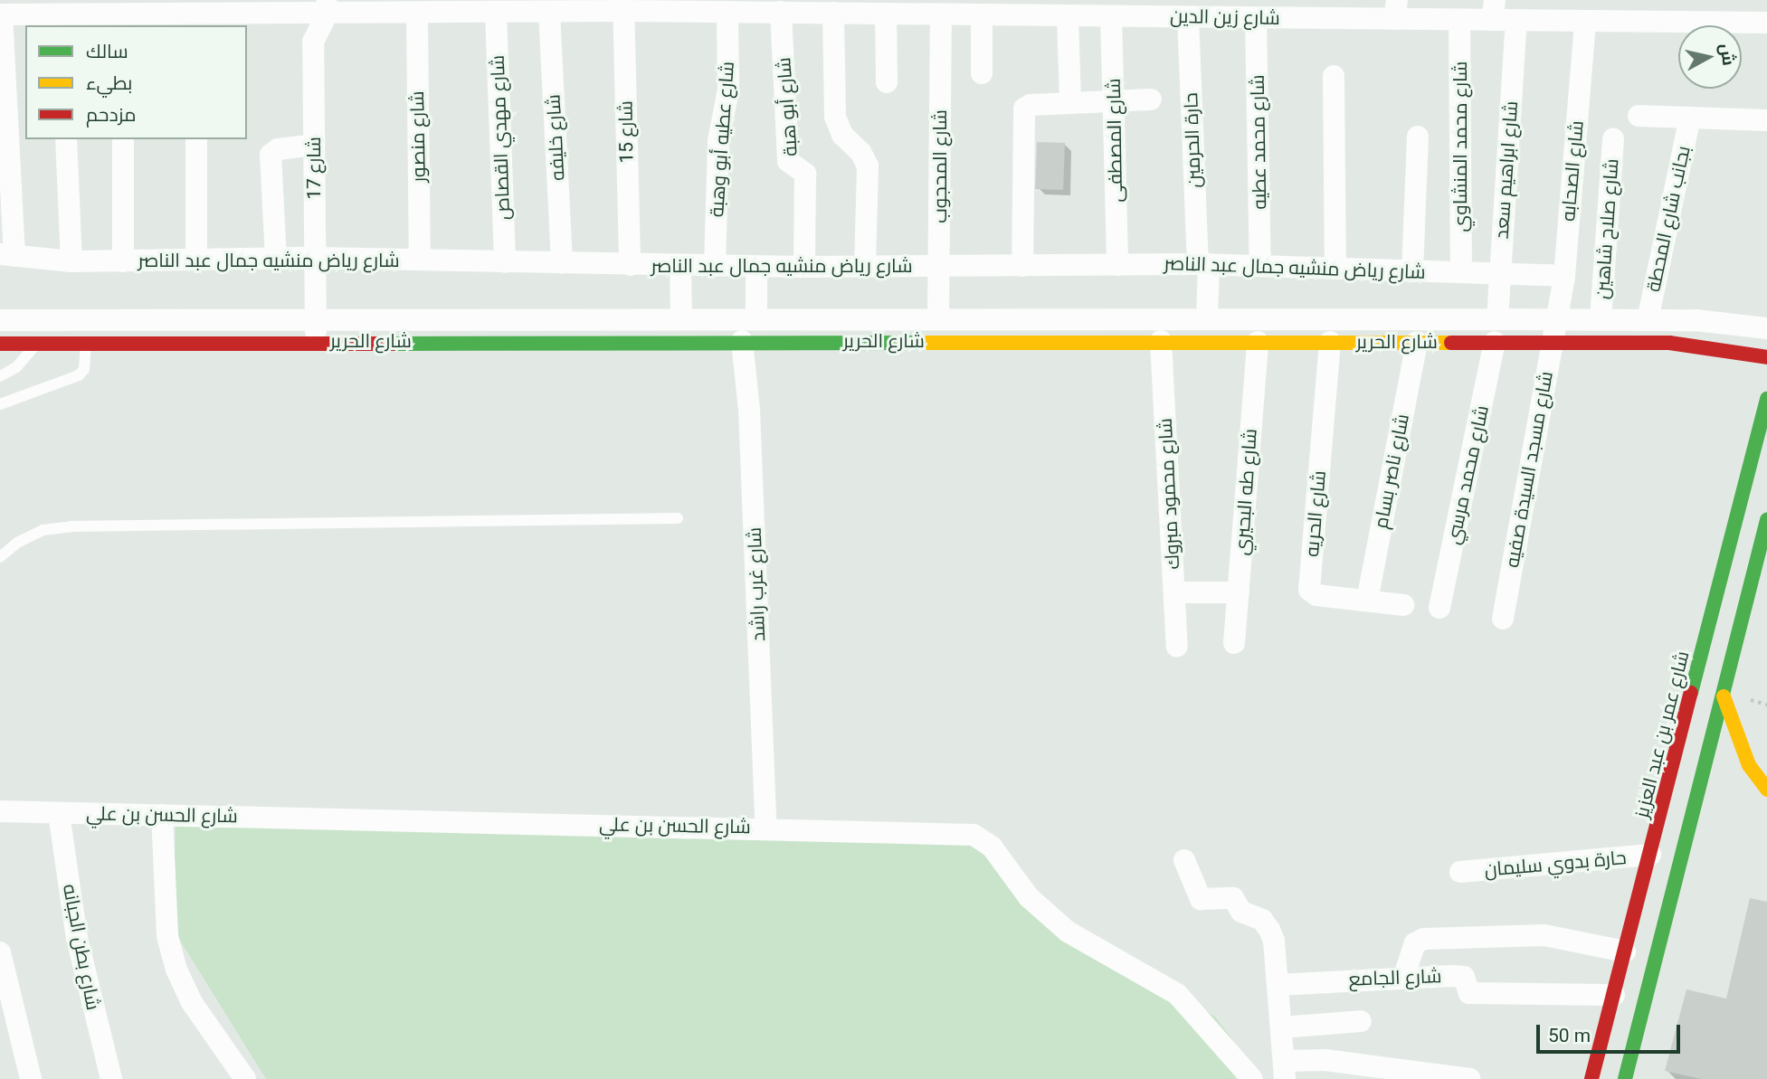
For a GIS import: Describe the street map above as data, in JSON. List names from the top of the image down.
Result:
{
  "streets": {
    "street": [
      "شارع زين الدين",
      "شارع أبو هبة",
      "شارع 15",
      "شارع منصور",
      "شارع مهدي القصاص",
      "شارع خليفه",
      "شارع عطيه أبو وهبة",
      "شارع المصطفى",
      "حارة الحرمين",
      "شارع محمد عطيه",
      "شارع محمد المنشاوي",
      "شارع المحجوب",
      "شارع 17",
      "شارع ابراهيم سعد",
      "شارع الصحابه",
      "بجانب شارع المحطة",
      "شارع صلاح شاهين",
      "شارع رياض منشيه جمال عبد الناصر",
      "شارع الحرير",
      "شارع مسجد السيدة صفيه",
      "شارع ناصر بسام",
      "شارع محمد مرسي",
      "شارع طه البحيري",
      "شارع محمود مبروك",
      "شارع الحريه",
      "شارع غرب راشد",
      "شارع عمر بن عبد العزيز",
      "شارع الحسن بن علي",
      "حارة بدوي سليمان",
      "شارع بطن الجبانه",
      "شارع الجامع"
    ]
  },
  "crossings": [
    ["شارع زين الدين", "شارع أبو هبة"],
    ["شارع زين الدين", "شارع 15"],
    ["شارع زين الدين", "شارع منصور"],
    ["شارع زين الدين", "شارع مهدي القصاص"],
    ["شارع زين الدين", "شارع خليفه"],
    ["شارع زين الدين", "شارع عطيه أبو وهبة"],
    ["شارع زين الدين", "شارع المصطفى"],
    ["شارع زين الدين", "حارة الحرمين"],
    ["شارع زين الدين", "شارع محمد عطيه"],
    ["شارع زين الدين", "شارع محمد المنشاوي"],
    ["شارع زين الدين", "شارع المحجوب"],
    ["شارع زين الدين", "شارع 17"],
    ["شارع زين الدين", "شارع ابراهيم سعد"],
    ["شارع زين الدين", "شارع الصحابه"],
    ["شارع أبو هبة", "شارع رياض منشيه جمال عبد الناصر"],
    ["شارع 15", "شارع رياض منشيه جمال عبد الناصر"],
    ["شارع منصور", "شارع رياض منشيه جمال عبد الناصر"],
    ["شارع مهدي القصاص", "شارع رياض منشيه جمال عبد الناصر"],
    ["شارع خليفه", "شارع رياض منشيه جمال عبد الناصر"],
    ["شارع عطيه أبو وهبة", "شارع رياض منشيه جمال عبد الناصر"],
    ["شارع المصطفى", "شارع رياض منشيه جمال عبد الناصر"],
    ["حارة الحرمين", "شارع رياض منشيه جمال عبد الناصر"],
    ["حارة الحرمين", "شارع الحرير"],
    ["شارع محمد عطيه", "شارع رياض منشيه جمال عبد الناصر"],
    ["شارع محمد المنشاوي", "شارع رياض منشيه جمال عبد الناصر"],
    ["شارع المحجوب", "شارع رياض منشيه جمال عبد الناصر"],
    ["شارع المحجوب", "شارع الحرير"],
    ["شارع 17", "شارع رياض منشيه جمال عبد الناصر"],
    ["شارع 17", "شارع الحرير"],
    ["شارع ابراهيم سعد", "شارع رياض منشيه جمال عبد الناصر"],
    ["شارع ابراهيم سعد", "شارع الحرير"],
    ["شارع الصحابه", "شارع رياض منشيه جمال عبد الناصر"],
    ["شارع الصحابه", "شارع الحرير"],
    ["شارع الصحابه", "شارع مسجد السيدة صفيه"],
    ["بجانب شارع المحطة", "شارع الحرير"],
    ["شارع صلاح شاهين", "شارع الحرير"],
    ["شارع الحرير", "شارع مسجد السيدة صفيه"],
    ["شارع الحرير", "شارع ناصر بسام"],
    ["شارع الحرير", "شارع محمد مرسي"],
    ["شارع الحرير", "شارع طه البحيري"],
    ["شارع الحرير", "شارع محمود مبروك"],
    ["شارع الحرير", "شارع الحريه"],
    ["شارع الحرير", "شارع غرب راشد"],
    ["شارع ناصر بسام", "شارع الحريه"],
    ["شارع غرب راشد", "شارع الحسن بن علي"],
    ["شارع عمر بن عبد العزيز", "حارة بدوي سليمان"],
    ["شارع عمر بن عبد العزيز", "شارع الجامع"],
    ["شارع الحسن بن علي", "شارع بطن الجبانه"]
  ],
  "legend": ["سالك", "بطيء", "مزدحم"],
  "scale_bar": "50 m",
  "north": "right"
}
